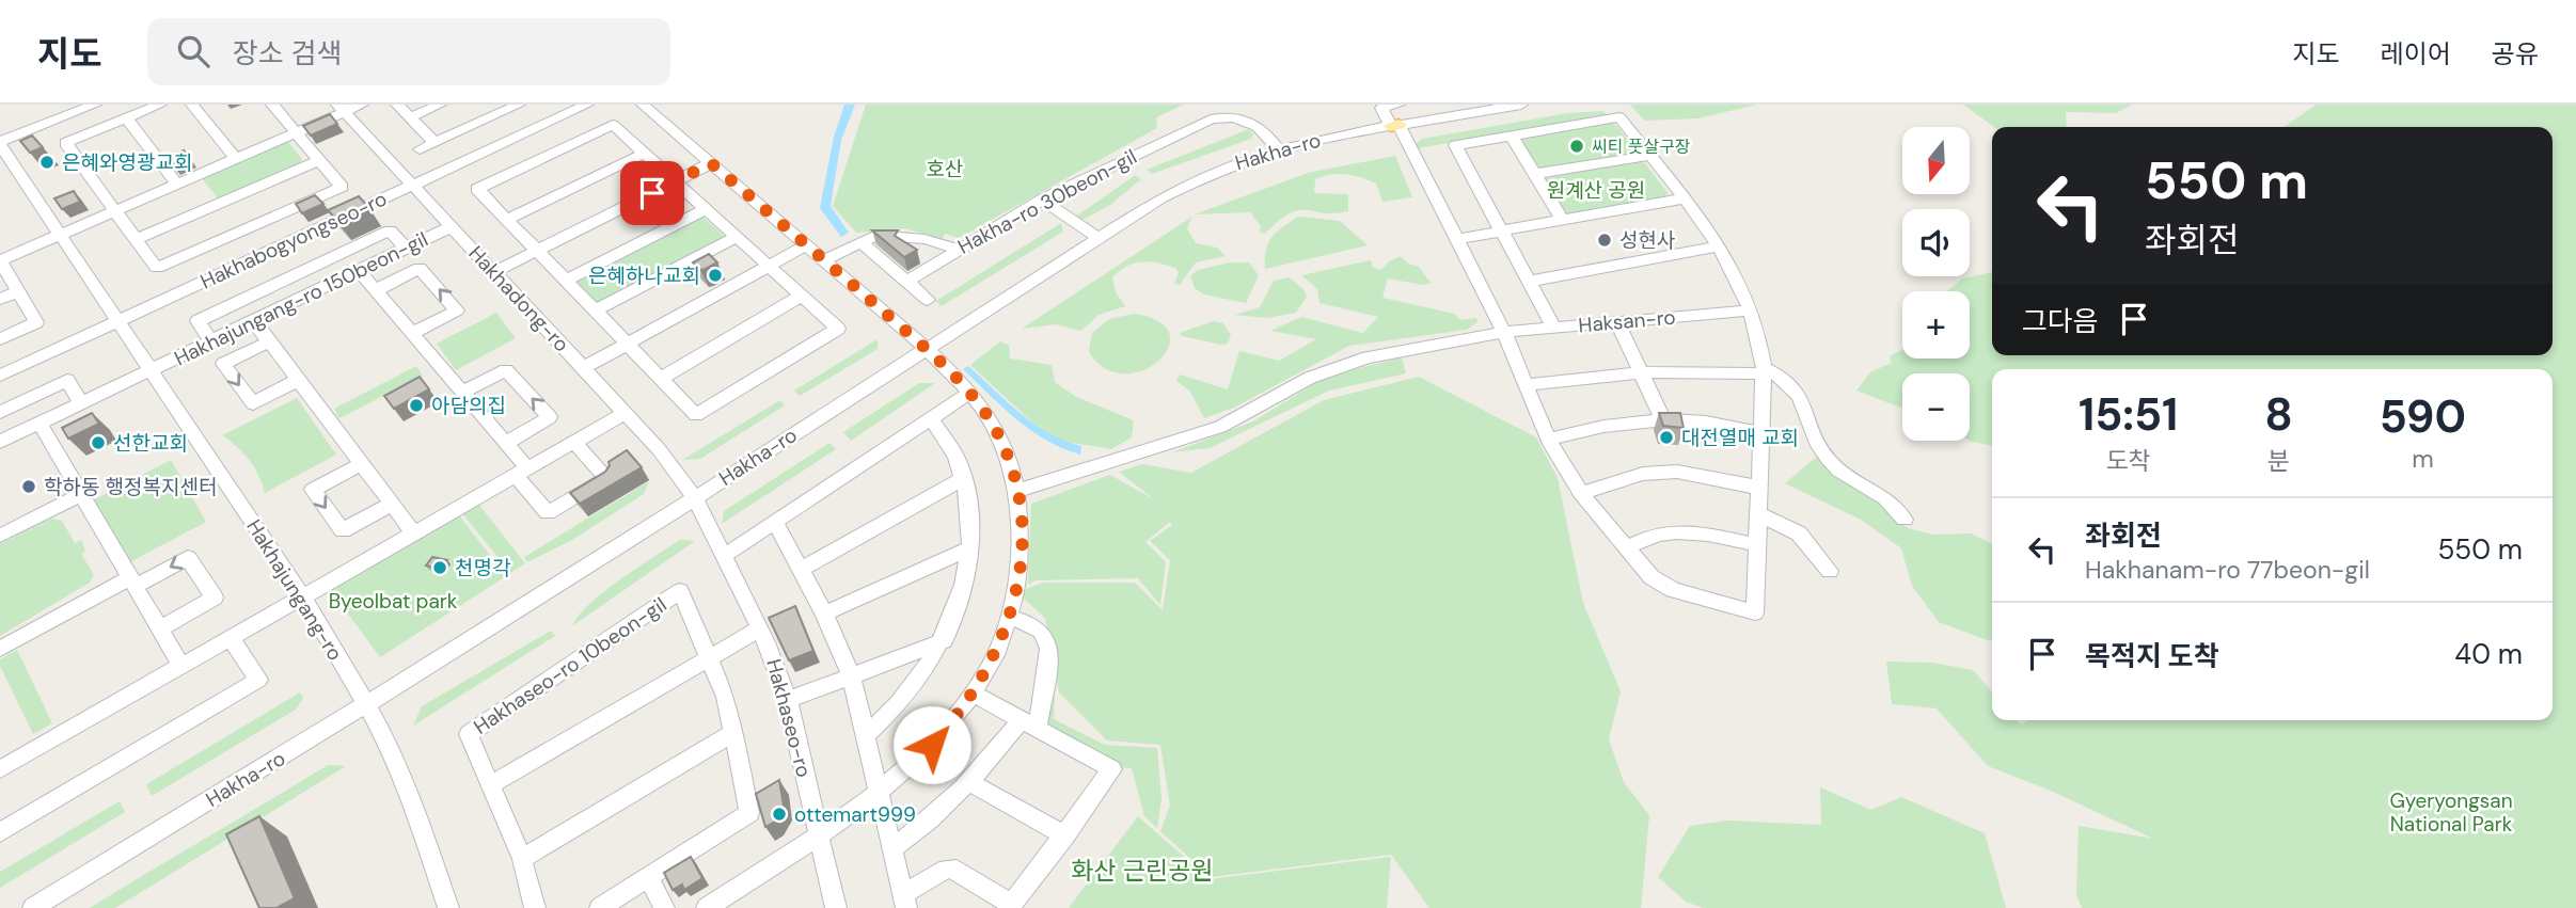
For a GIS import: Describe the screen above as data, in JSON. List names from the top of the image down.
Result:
{
  "streets": {
    "street": [
      "Hakha-ro",
      "Hakha-ro 30beon-gil",
      "Hakhabogyongseo-ro",
      "Hakhajungang-ro 150beon-gil",
      "Hakhadong-ro",
      "Haksan-ro",
      "Hakhajungang-ro",
      "Hakhaseo-ro 10beon-gil",
      "Hakhaseo-ro"
    ]
  },
  "crossings": [
    ["Hakha-ro", "Hakha-ro 30beon-gil"],
    ["Hakha-ro", "Hakhadong-ro"],
    ["Hakha-ro", "Hakhajungang-ro"],
    ["Hakha-ro", "Hakhaseo-ro"],
    ["Hakhabogyongseo-ro", "Hakhadong-ro"],
    ["Hakhabogyongseo-ro", "Hakhajungang-ro"],
    ["Hakhajungang-ro 150beon-gil", "Hakhadong-ro"],
    ["Hakhajungang-ro 150beon-gil", "Hakhajungang-ro"],
    ["Hakhadong-ro", "Hakhaseo-ro"]
  ],
  "parks": [
    "호산",
    "원계산 공원",
    "Byeolbat park",
    "Gyeryongsan National Park",
    "화산 근린공원"
  ],
  "places": [
    "씨티 풋살구장",
    "은혜와영광교회",
    "성현사",
    "은혜하나교회",
    "아담의집",
    "대전열매 교회",
    "선한교회",
    "학하동 행정복지센터",
    "천명각",
    "ottemart999"
  ],
  "north": "bottom",
  "page": {
    "header": "지도",
    "search": "장소 검색",
    "nav": ["지도", "레이어", "공유"],
    "map_buttons": ["+", "−"],
    "turn": ["550 m", "좌회전"],
    "then": "그다음",
    "eta": [
      "15:51",
      "도착",
      "8",
      "분",
      "590",
      "m"
    ],
    "list": [
      {
        "name": "좌회전",
        "note": "Hakhanam-ro 77beon-gil",
        "value": "550 m"
      },
      {
        "name": "목적지 도착",
        "value": "40 m"
      }
    ]
  }
}
